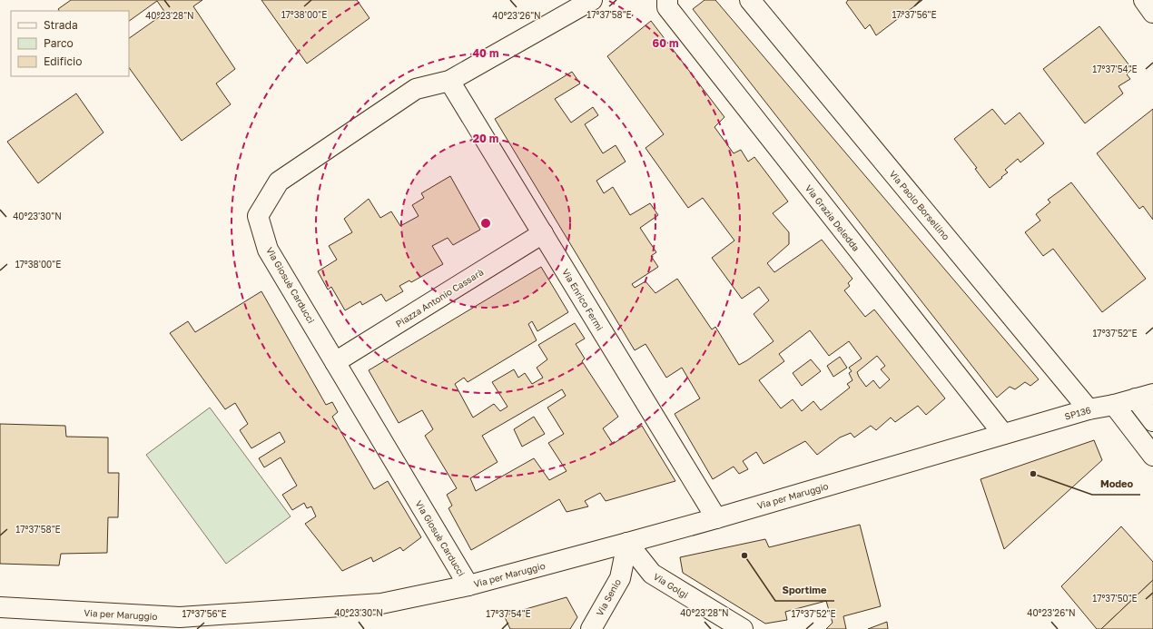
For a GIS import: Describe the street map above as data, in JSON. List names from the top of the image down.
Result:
{
  "streets": {
    "street": [
      "Via Paolo Borsellino",
      "Via Grazia Deledda",
      "Via Giosuè Carducci",
      "Piazza Antonio Cassarà",
      "Via Enrico Fermi",
      "SP136",
      "Via per Maruggio",
      "Via Golgi",
      "Via Senio"
    ]
  },
  "crossings": [
    ["Via Paolo Borsellino", "SP136"],
    ["Via Grazia Deledda", "SP136"],
    ["Via Grazia Deledda", "Via per Maruggio"],
    ["Via Giosuè Carducci", "Piazza Antonio Cassarà"],
    ["Via Giosuè Carducci", "Via Enrico Fermi"],
    ["Via Giosuè Carducci", "Via per Maruggio"],
    ["Piazza Antonio Cassarà", "Via Enrico Fermi"],
    ["Via Enrico Fermi", "Via per Maruggio"],
    ["SP136", "Via per Maruggio"],
    ["Via per Maruggio", "Via Golgi"],
    ["Via per Maruggio", "Via Senio"],
    ["Via Golgi", "Via Senio"]
  ],
  "places": ["Modeo", "Sportime"],
  "legend": ["Strada", "Parco", "Edificio"],
  "coordinates": [
    "17°38'00\"E",
    "17°37'58\"E",
    "17°37'56\"E",
    "40°23'28\"N",
    "40°23'26\"N",
    "17°37'54\"E",
    "40°23'30\"N",
    "17°37'52\"E",
    "17°37'50\"E"
  ],
  "rings": ["60 m", "40 m", "20 m"]
}
